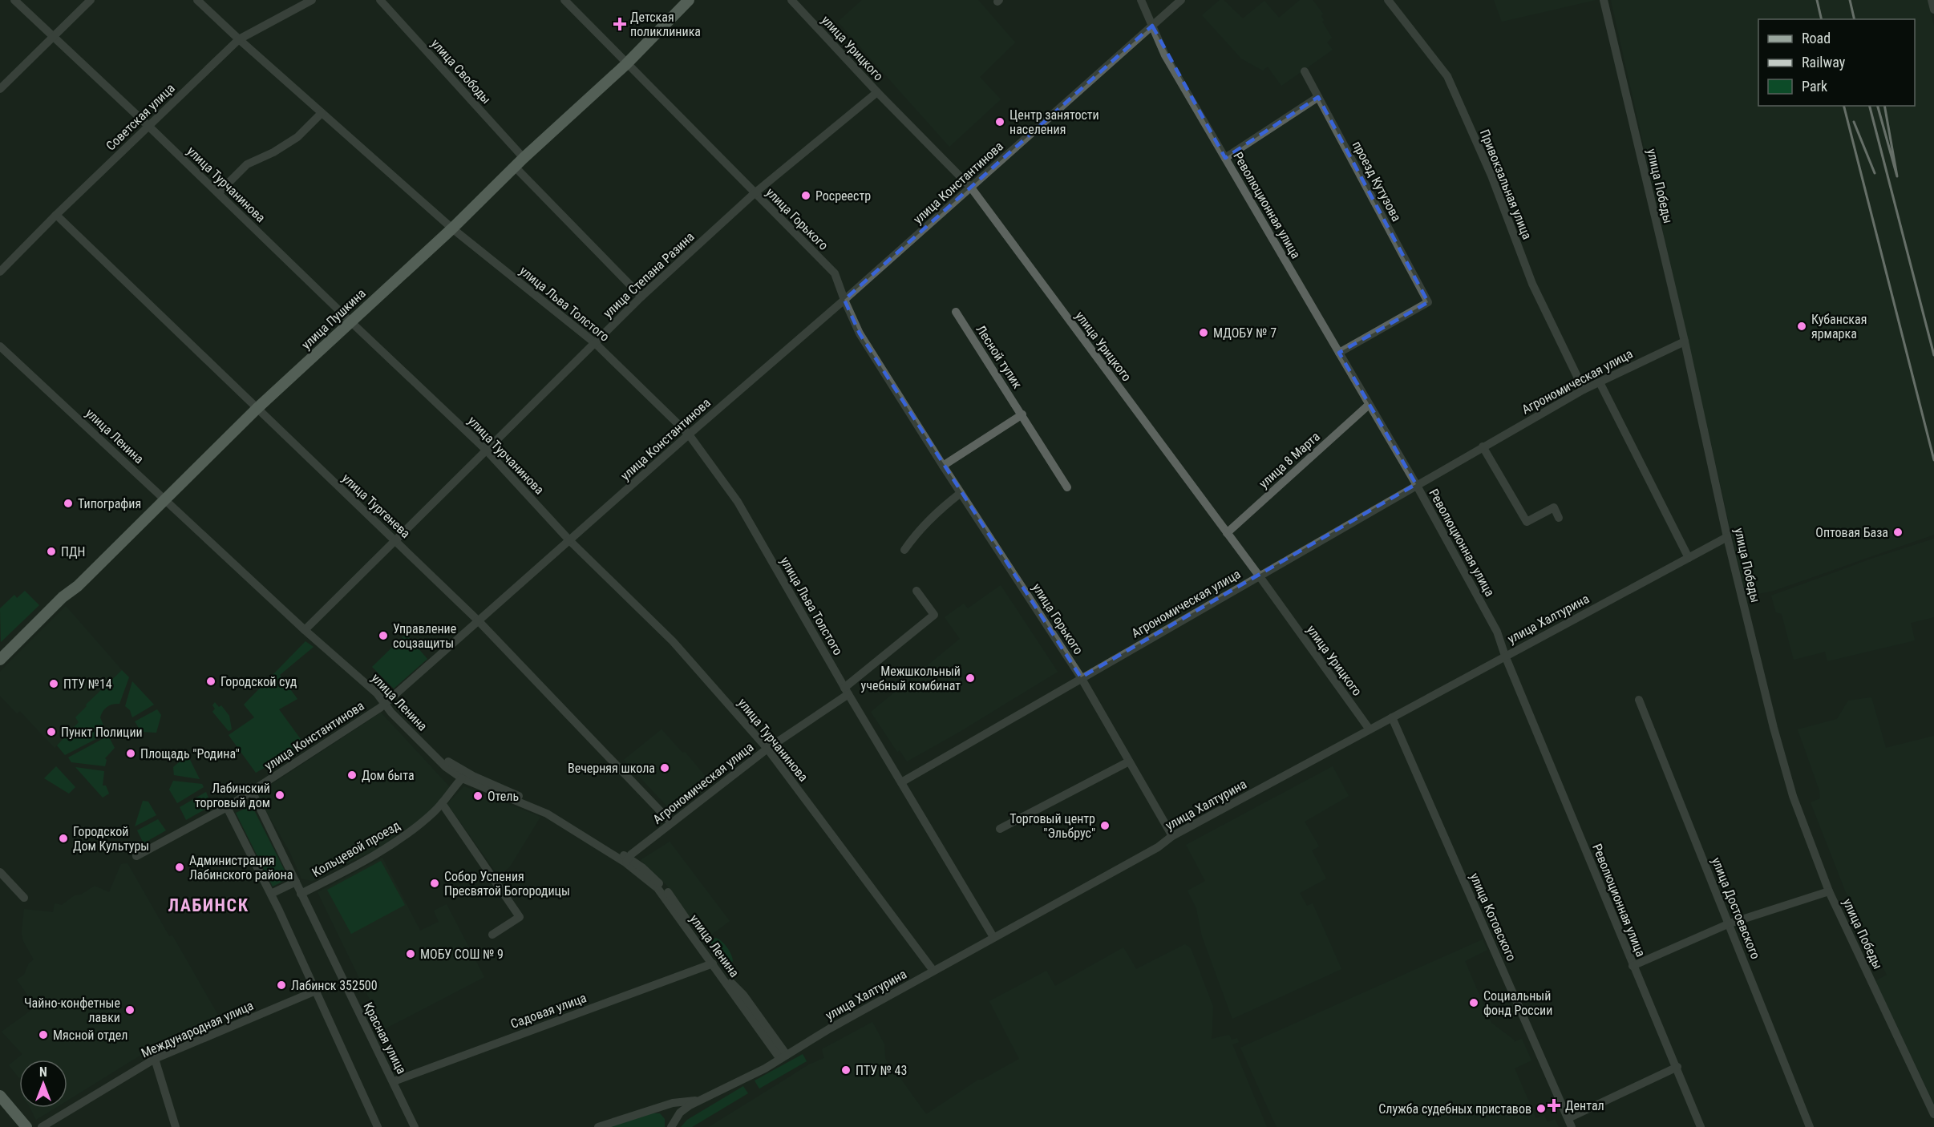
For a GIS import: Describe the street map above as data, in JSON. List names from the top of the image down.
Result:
{
  "streets": {
    "main road": ["улица Пушкина"],
    "street": [
      "улица Урицкого",
      "улица Свободы",
      "Советская улица",
      "проезд Кутузова",
      "улица Константинова",
      "улица Турчанинова",
      "Привокзальная улица",
      "улица Победы",
      "Революционная улица",
      "улица Горького",
      "улица Степана Разина",
      "улица Льва Толстого",
      "Лесной тупик",
      "Агрономическая улица",
      "улица Ленина",
      "улица 8 Марта",
      "улица Тургенева",
      "улица Халтурина",
      "Кольцевой проезд",
      "улица Достоевского",
      "улица Котовского",
      "Садовая улица",
      "Международная улица",
      "Красная улица"
    ]
  },
  "crossings": [
    ["улица Урицкого", "улица Константинова"],
    ["улица Урицкого", "улица Степана Разина"],
    ["улица Урицкого", "Агрономическая улица"],
    ["улица Урицкого", "улица 8 Марта"],
    ["улица Урицкого", "улица Халтурина"],
    ["улица Свободы", "улица Пушкина"],
    ["Советская улица", "улица Турчанинова"],
    ["Советская улица", "улица Льва Толстого"],
    ["Советская улица", "улица Тургенева"],
    ["проезд Кутузова", "Революционная улица"],
    ["улица Константинова", "улица Турчанинова"],
    ["улица Константинова", "Революционная улица"],
    ["улица Константинова", "улица Горького"],
    ["улица Константинова", "улица Льва Толстого"],
    ["улица Константинова", "улица Ленина"],
    ["улица Константинова", "улица Тургенева"],
    ["улица Константинова", "Красная улица"],
    ["улица Турчанинова", "улица Степана Разина"],
    ["улица Турчанинова", "улица Пушкина"],
    ["улица Турчанинова", "Агрономическая улица"],
    ["улица Турчанинова", "улица Халтурина"],
    ["Привокзальная улица", "Агрономическая улица"],
    ["улица Победы", "Агрономическая улица"],
    ["улица Победы", "улица Халтурина"],
    ["Революционная улица", "Агрономическая улица"],
    ["Революционная улица", "улица 8 Марта"],
    ["Революционная улица", "улица Халтурина"],
    ["улица Горького", "улица Степана Разина"],
    ["улица Горького", "улица Пушкина"],
    ["улица Горького", "Агрономическая улица"],
    ["улица Горького", "улица Халтурина"],
    ["улица Степана Разина", "улица Льва Толстого"],
    ["улица Степана Разина", "улица Ленина"],
    ["улица Степана Разина", "улица Тургенева"],
    ["улица Льва Толстого", "улица Пушкина"],
    ["улица Льва Толстого", "Агрономическая улица"],
    ["улица Льва Толстого", "улица Халтурина"],
    ["улица Пушкина", "улица Ленина"],
    ["улица Пушкина", "улица Тургенева"],
    ["Агрономическая улица", "улица Ленина"],
    ["Агрономическая улица", "улица Тургенева"],
    ["улица Ленина", "улица Халтурина"],
    ["улица Ленина", "Кольцевой проезд"],
    ["улица Ленина", "Садовая улица"],
    ["улица Халтурина", "улица Котовского"],
    ["Кольцевой проезд", "Красная улица"],
    ["Садовая улица", "Красная улица"]
  ],
  "districts": ["ЛАБИНСК"],
  "places": {
    "health": ["Детская поликлиника", "Дентал"],
    "other": [
      "Центр занятости населения",
      "Росреестр",
      "Кубанская ярмарка",
      "МДОБУ № 7",
      "Типография",
      "Оптовая База",
      "ПДН",
      "Управление соцзащиты",
      "Межшкольный учебный комбинат",
      "Городской суд",
      "ПТУ №14",
      "Пункт Полиции",
      "Площадь \"Родина\"",
      "Вечерняя школа",
      "Дом быта",
      "Лабинский торговый дом",
      "Отель",
      "Торговый центр \"Эльбрус\"",
      "Городской Дом Культуры",
      "Администрация Лабинского района",
      "Собор Успения Пресвятой Богородицы",
      "МОБУ СОШ № 9",
      "Лабинск 352500",
      "Социальный фонд России",
      "Чайно-конфетные лавки",
      "Мясной отдел",
      "ПТУ № 43",
      "Служба судебных приставов"
    ]
  },
  "legend": ["Road", "Railway", "Park"],
  "north": "top"
}
